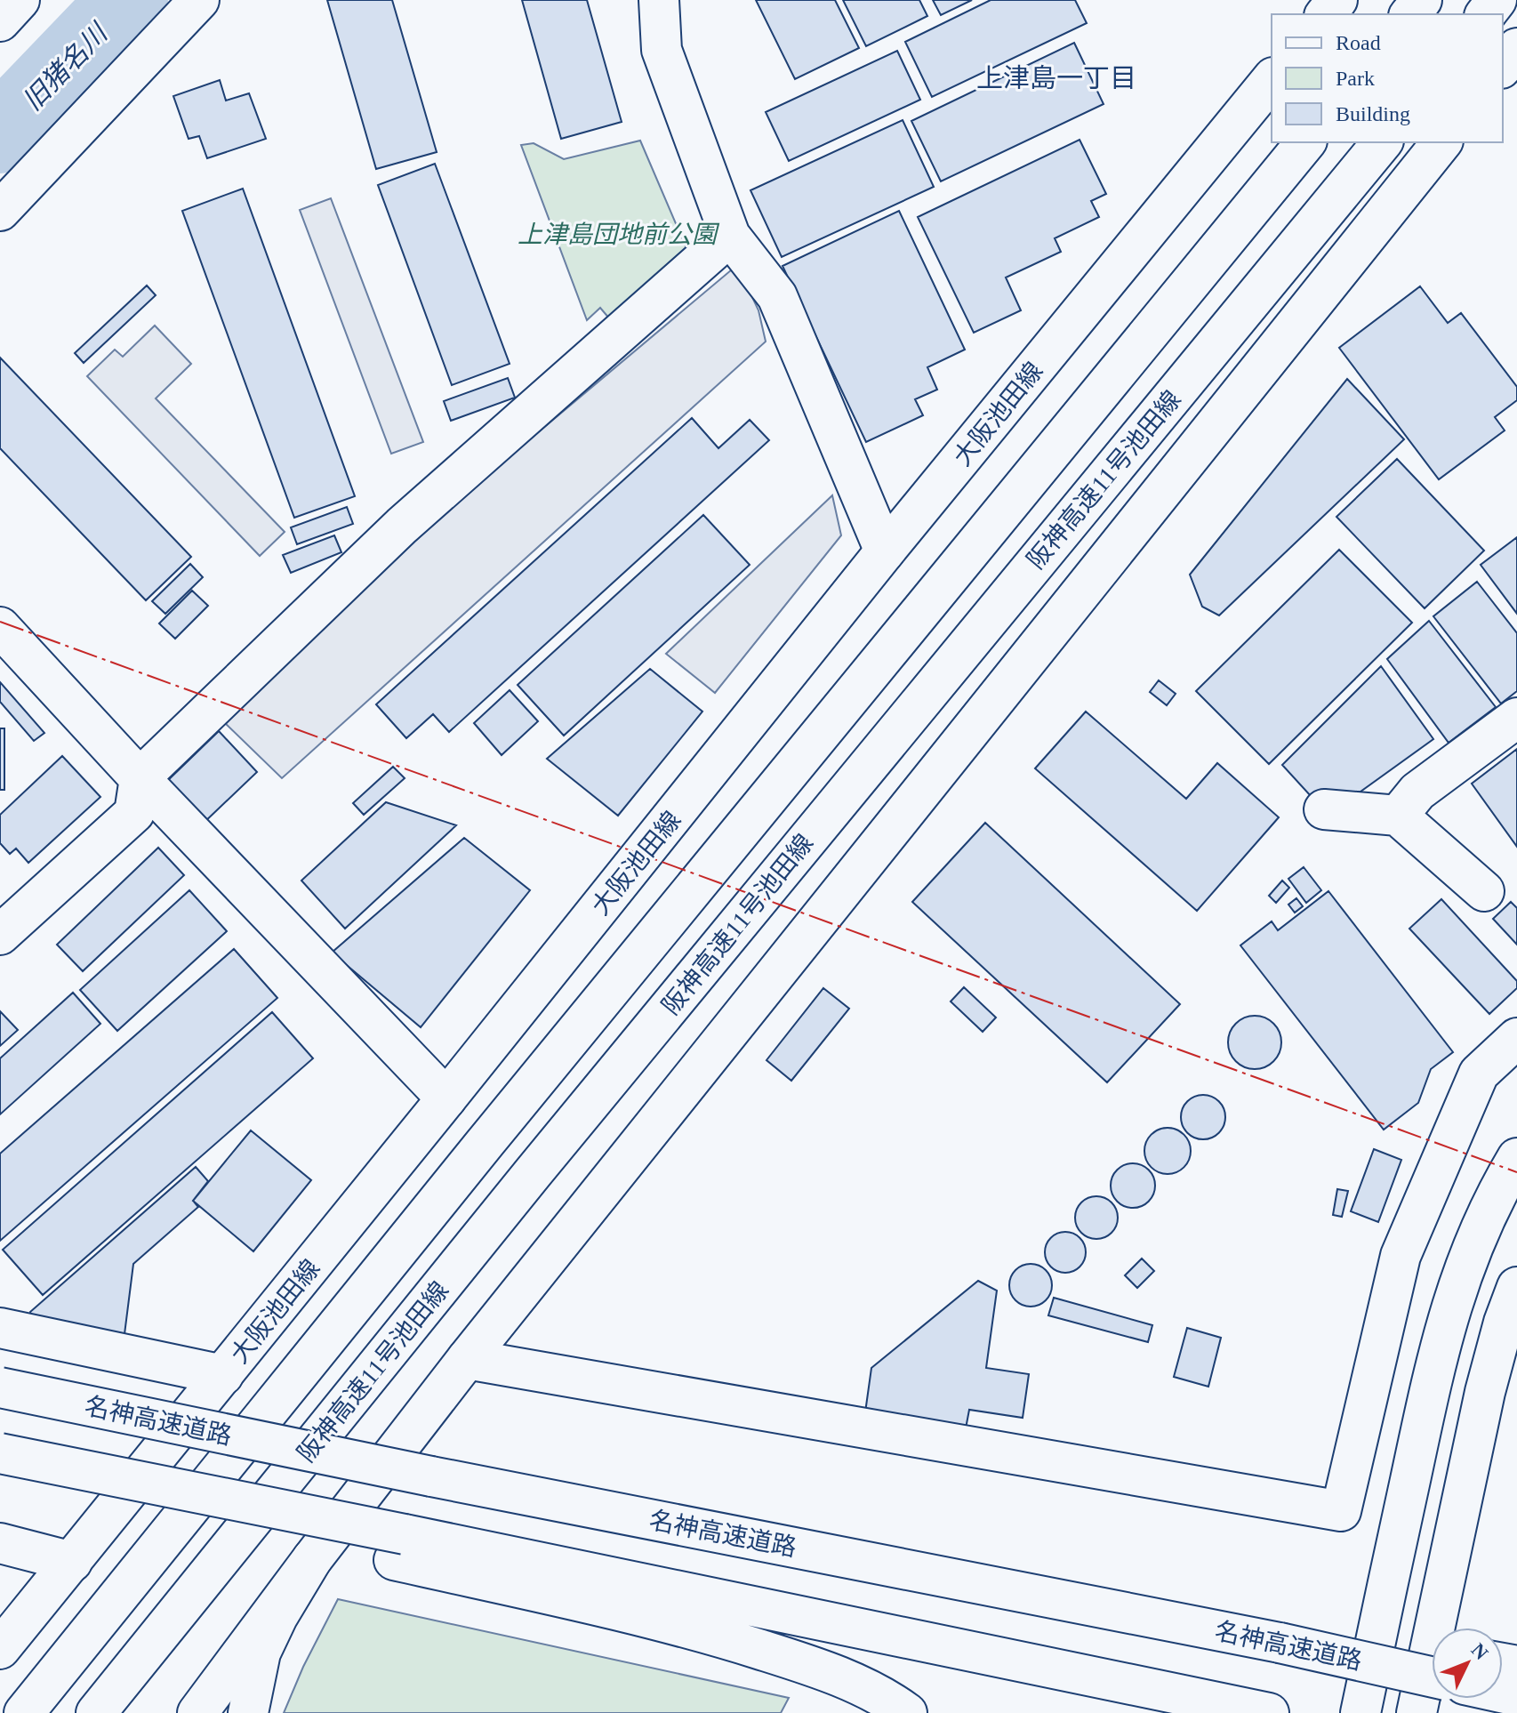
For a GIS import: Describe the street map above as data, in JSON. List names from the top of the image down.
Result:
{
  "streets": {
    "main road": ["大阪池田線", "阪神高速11号池田線", "名神高速道路"]
  },
  "districts": ["上津島一丁目"],
  "water": ["旧猪名川"],
  "parks": ["上津島団地前公園"],
  "legend": ["Road", "Park", "Building"],
  "north": "top right"
}
